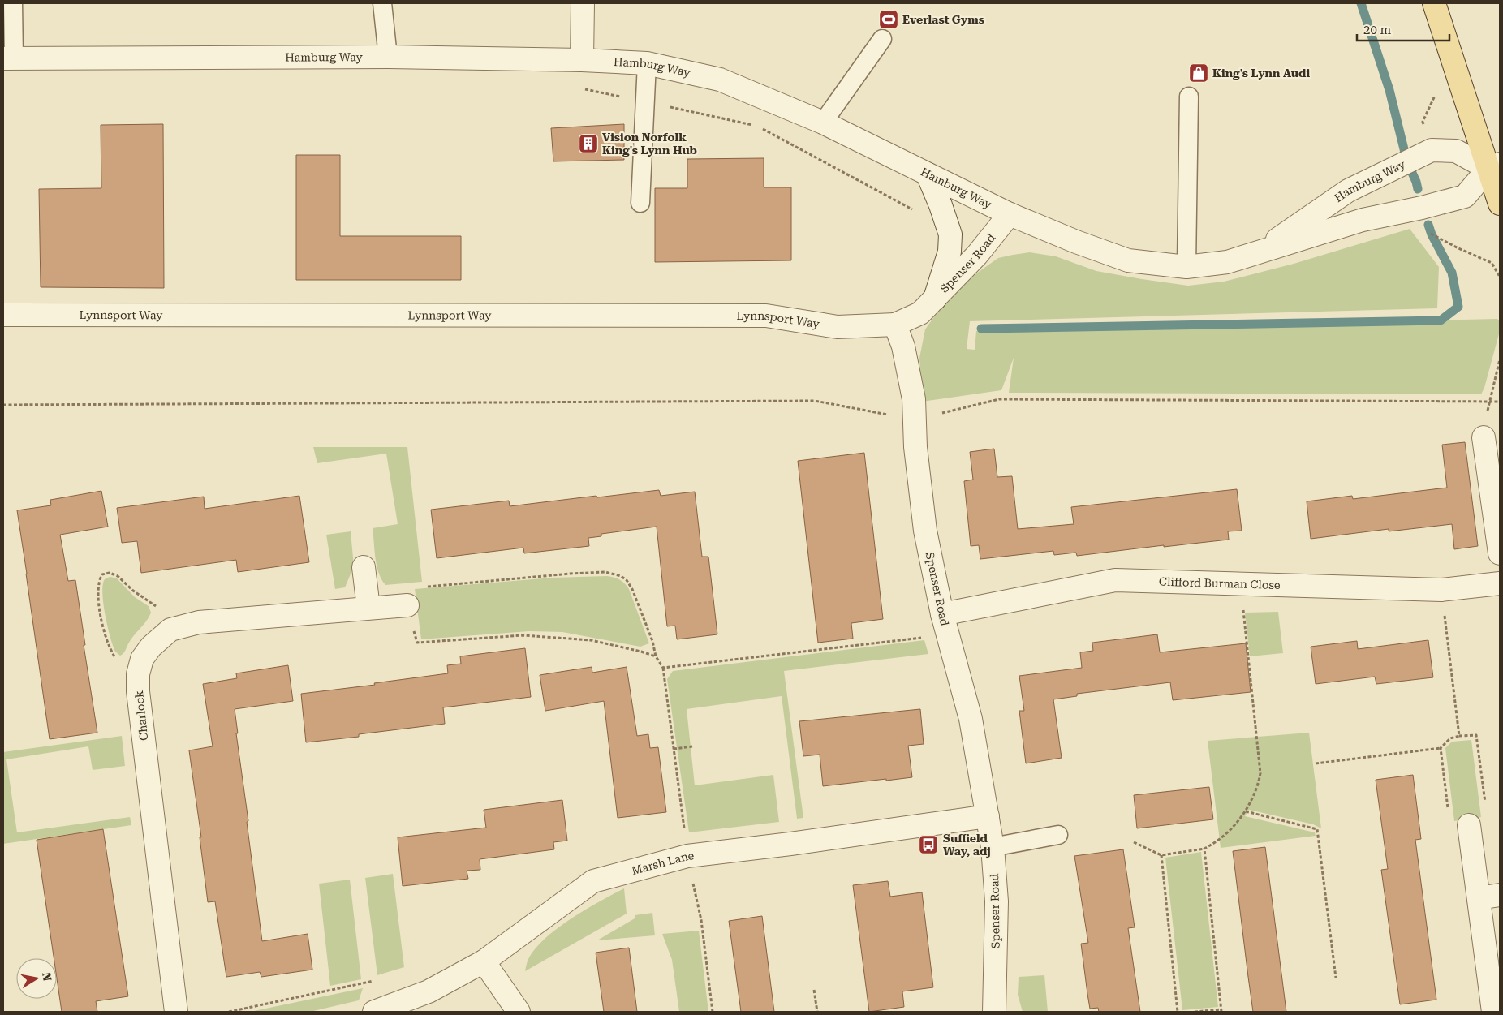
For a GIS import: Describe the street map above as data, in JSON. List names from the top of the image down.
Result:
{
  "streets": {
    "street": [
      "Hamburg Way",
      "Spenser Road",
      "Lynnsport Way",
      "Clifford Burman Close",
      "Charlock",
      "Marsh Lane"
    ]
  },
  "crossings": [
    ["Hamburg Way", "Spenser Road"],
    ["Spenser Road", "Lynnsport Way"],
    ["Spenser Road", "Clifford Burman Close"],
    ["Spenser Road", "Marsh Lane"]
  ],
  "places": {
    "sports": ["Everlast Gyms"],
    "shop": ["King's Lynn Audi"],
    "building": ["Vision Norfolk King's Lynn Hub"],
    "bus stop": ["Suffield Way, adj"]
  },
  "scale_bar": "20 m",
  "north": "right"
}
